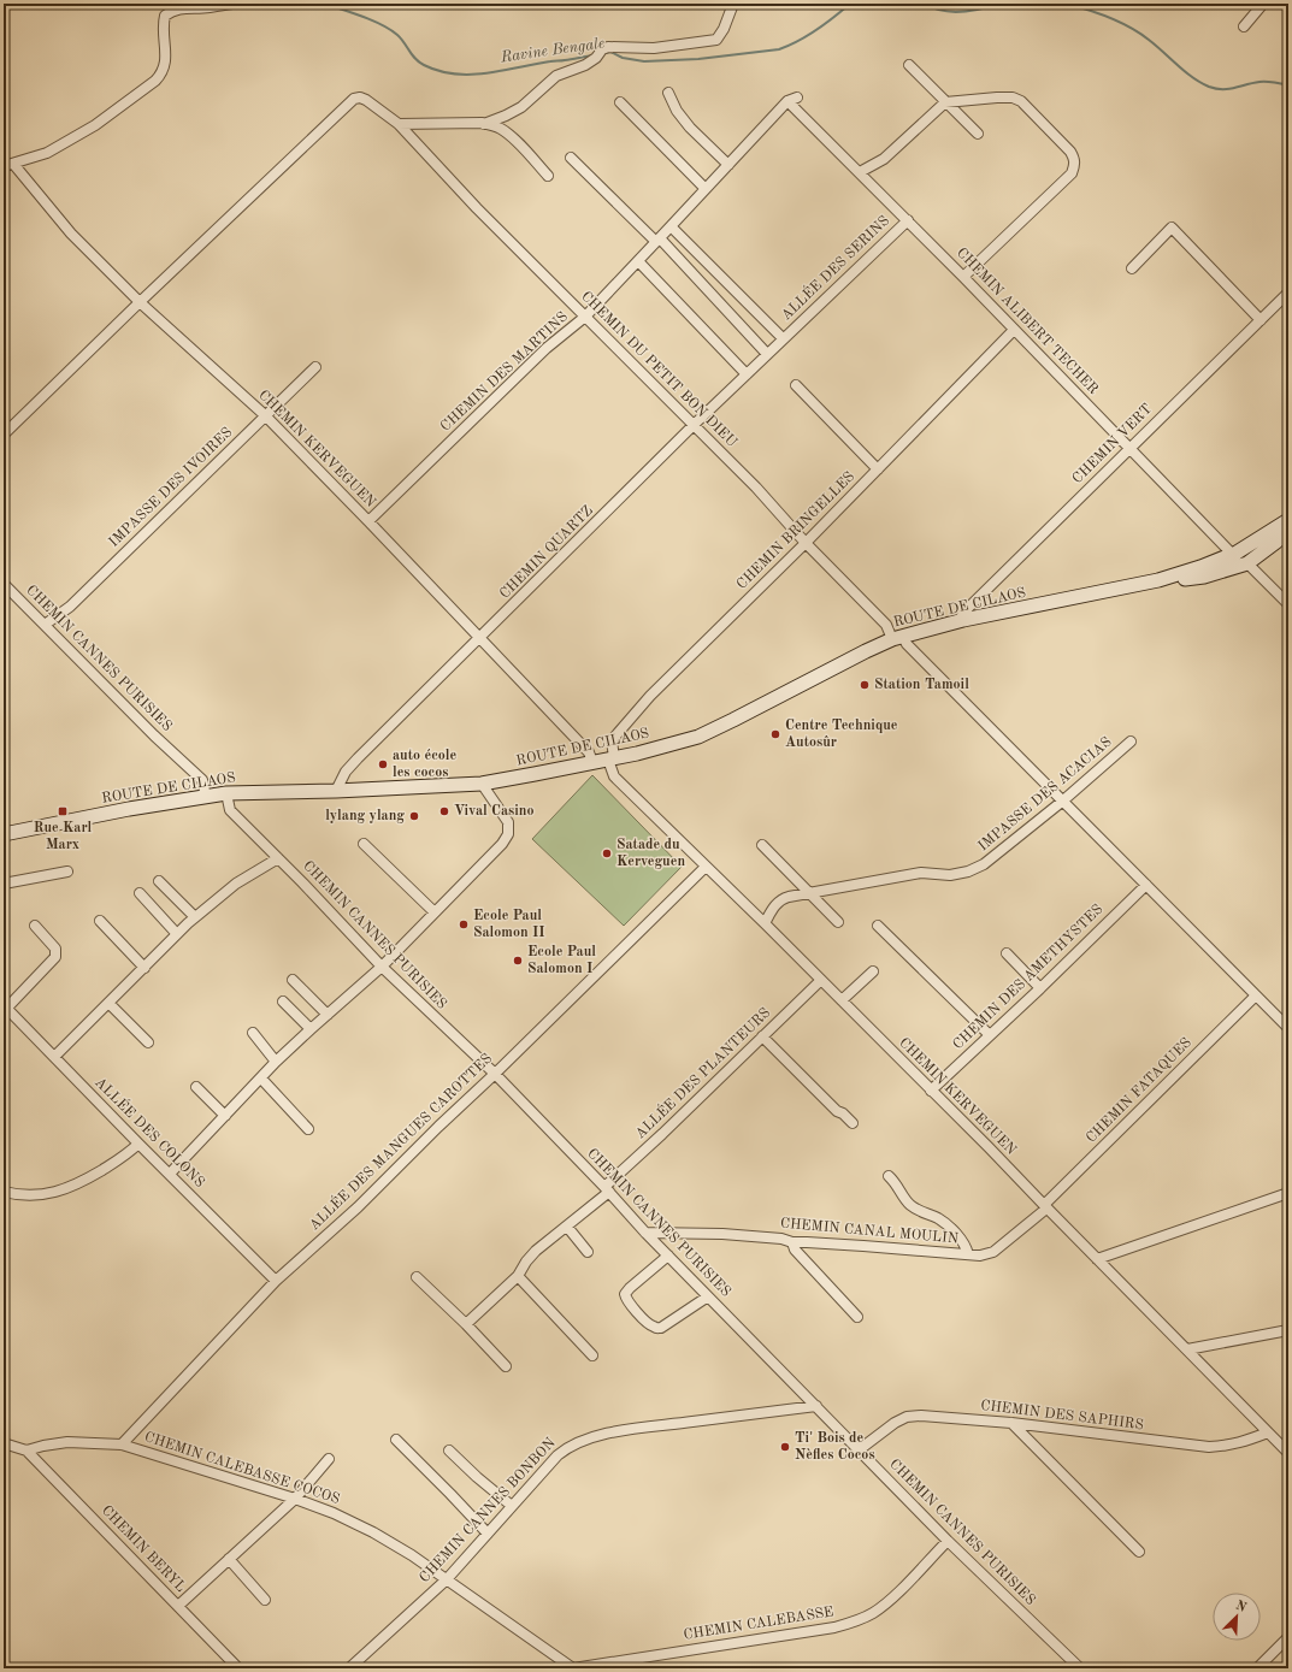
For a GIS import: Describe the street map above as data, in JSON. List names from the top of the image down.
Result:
{
  "streets": {
    "main road": ["ROUTE DE CILAOS"],
    "street": [
      "ALLÉE DES SERINS",
      "CHEMIN ALIBERT TECHER",
      "CHEMIN DU PETIT BON DIEU",
      "CHEMIN DES MARTINS",
      "CHEMIN VERT",
      "CHEMIN KERVEGUEN",
      "IMPASSE DES IVOIRES",
      "CHEMIN BRINGELLES",
      "CHEMIN QUARTZ",
      "CHEMIN CANNES PURISIES",
      "IMPASSE DES ACACIAS",
      "CHEMIN DES AMETHYSTES",
      "ALLÉE DES PLANTEURS",
      "CHEMIN FATAQUES",
      "ALLÉE DES COLONS",
      "ALLÉE DES MANGUES CAROTTES",
      "CHEMIN CANAL MOULIN",
      "CHEMIN DES SAPHIRS",
      "CHEMIN CALEBASSE COCOS",
      "CHEMIN CANNES BONBON",
      "CHEMIN BERYL",
      "CHEMIN CALEBASSE"
    ]
  },
  "crossings": [
    ["ALLÉE DES SERINS", "CHEMIN ALIBERT TECHER"],
    ["ALLÉE DES SERINS", "CHEMIN QUARTZ"],
    ["CHEMIN ALIBERT TECHER", "CHEMIN DES MARTINS"],
    ["CHEMIN ALIBERT TECHER", "CHEMIN VERT"],
    ["CHEMIN ALIBERT TECHER", "CHEMIN BRINGELLES"],
    ["CHEMIN ALIBERT TECHER", "ROUTE DE CILAOS"],
    ["CHEMIN DU PETIT BON DIEU", "CHEMIN DES MARTINS"],
    ["CHEMIN DU PETIT BON DIEU", "CHEMIN KERVEGUEN"],
    ["CHEMIN DU PETIT BON DIEU", "CHEMIN BRINGELLES"],
    ["CHEMIN DU PETIT BON DIEU", "CHEMIN QUARTZ"],
    ["CHEMIN DU PETIT BON DIEU", "ROUTE DE CILAOS"],
    ["CHEMIN DU PETIT BON DIEU", "IMPASSE DES ACACIAS"],
    ["CHEMIN DU PETIT BON DIEU", "CHEMIN DES AMETHYSTES"],
    ["CHEMIN DU PETIT BON DIEU", "CHEMIN FATAQUES"],
    ["CHEMIN DES MARTINS", "CHEMIN KERVEGUEN"],
    ["CHEMIN VERT", "ROUTE DE CILAOS"],
    ["CHEMIN KERVEGUEN", "IMPASSE DES IVOIRES"],
    ["CHEMIN KERVEGUEN", "CHEMIN BRINGELLES"],
    ["CHEMIN KERVEGUEN", "CHEMIN QUARTZ"],
    ["CHEMIN KERVEGUEN", "ROUTE DE CILAOS"],
    ["CHEMIN KERVEGUEN", "IMPASSE DES ACACIAS"],
    ["CHEMIN KERVEGUEN", "CHEMIN DES AMETHYSTES"],
    ["CHEMIN KERVEGUEN", "ALLÉE DES PLANTEURS"],
    ["CHEMIN KERVEGUEN", "CHEMIN FATAQUES"],
    ["CHEMIN KERVEGUEN", "ALLÉE DES MANGUES CAROTTES"],
    ["CHEMIN KERVEGUEN", "CHEMIN CANAL MOULIN"],
    ["CHEMIN KERVEGUEN", "CHEMIN DES SAPHIRS"],
    ["IMPASSE DES IVOIRES", "CHEMIN CANNES PURISIES"],
    ["CHEMIN BRINGELLES", "ROUTE DE CILAOS"],
    ["CHEMIN QUARTZ", "ROUTE DE CILAOS"],
    ["ROUTE DE CILAOS", "CHEMIN CANNES PURISIES"],
    ["CHEMIN CANNES PURISIES", "ALLÉE DES PLANTEURS"],
    ["CHEMIN CANNES PURISIES", "ALLÉE DES MANGUES CAROTTES"],
    ["CHEMIN CANNES PURISIES", "CHEMIN CANAL MOULIN"],
    ["CHEMIN CANNES PURISIES", "CHEMIN DES SAPHIRS"],
    ["CHEMIN CANNES PURISIES", "CHEMIN CANNES BONBON"],
    ["CHEMIN CANNES PURISIES", "CHEMIN CALEBASSE"],
    ["CHEMIN FATAQUES", "CHEMIN CANAL MOULIN"],
    ["ALLÉE DES COLONS", "ALLÉE DES MANGUES CAROTTES"],
    ["ALLÉE DES MANGUES CAROTTES", "CHEMIN CALEBASSE COCOS"],
    ["CHEMIN CALEBASSE COCOS", "CHEMIN CANNES BONBON"],
    ["CHEMIN CALEBASSE COCOS", "CHEMIN BERYL"],
    ["CHEMIN CALEBASSE COCOS", "CHEMIN CALEBASSE"]
  ],
  "water": ["Ravine Bengale"],
  "places": {
    "other": [
      "Station Tamoil",
      "Centre Technique Autosûr",
      "auto école les cocos",
      "Vival Casino",
      "lylang ylang",
      "Satade du Kerveguen",
      "Ecole Paul Salomon II",
      "Ecole Paul Salomon I",
      "Ti' Bois de Nèfles Cocos"
    ],
    "transit": ["Rue Karl Marx"]
  },
  "north": "top right"
}
